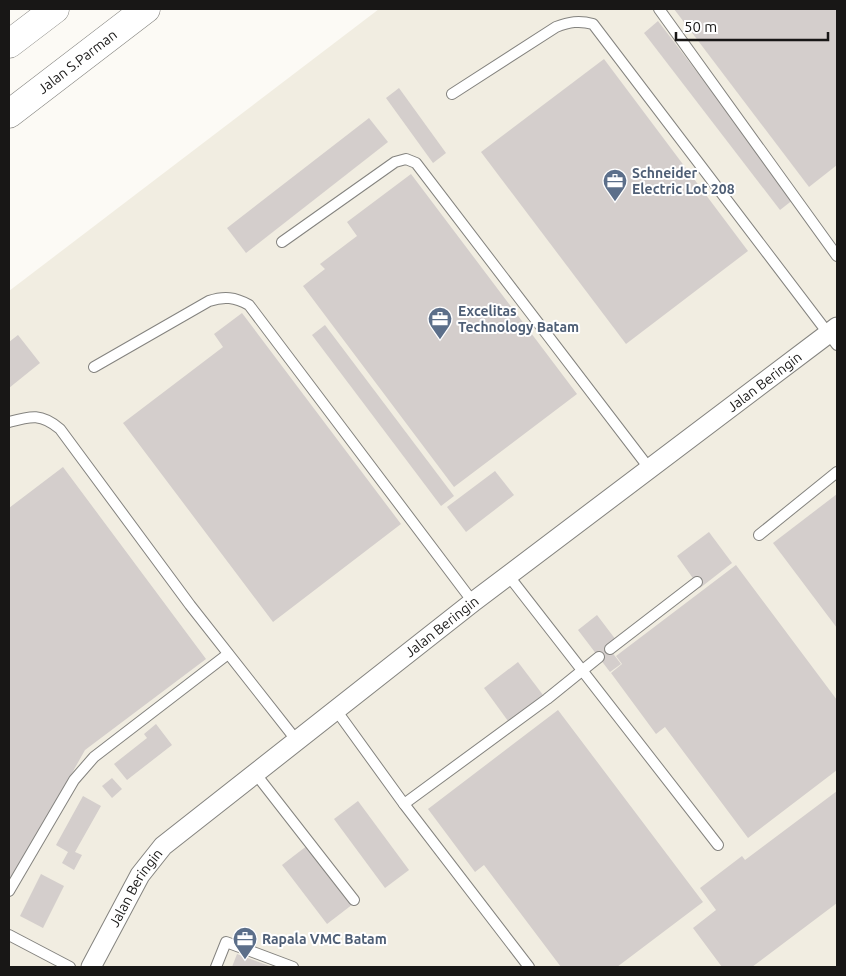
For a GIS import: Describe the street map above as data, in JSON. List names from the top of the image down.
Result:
{
  "streets": {
    "main road": ["Jalan S.Parman"],
    "street": ["Jalan Beringin"]
  },
  "places": {
    "office": ["Schneider Electric Lot 208", "Excelitas Technology Batam", "Rapala VMC Batam"]
  },
  "scale_bar": "50 m"
}
